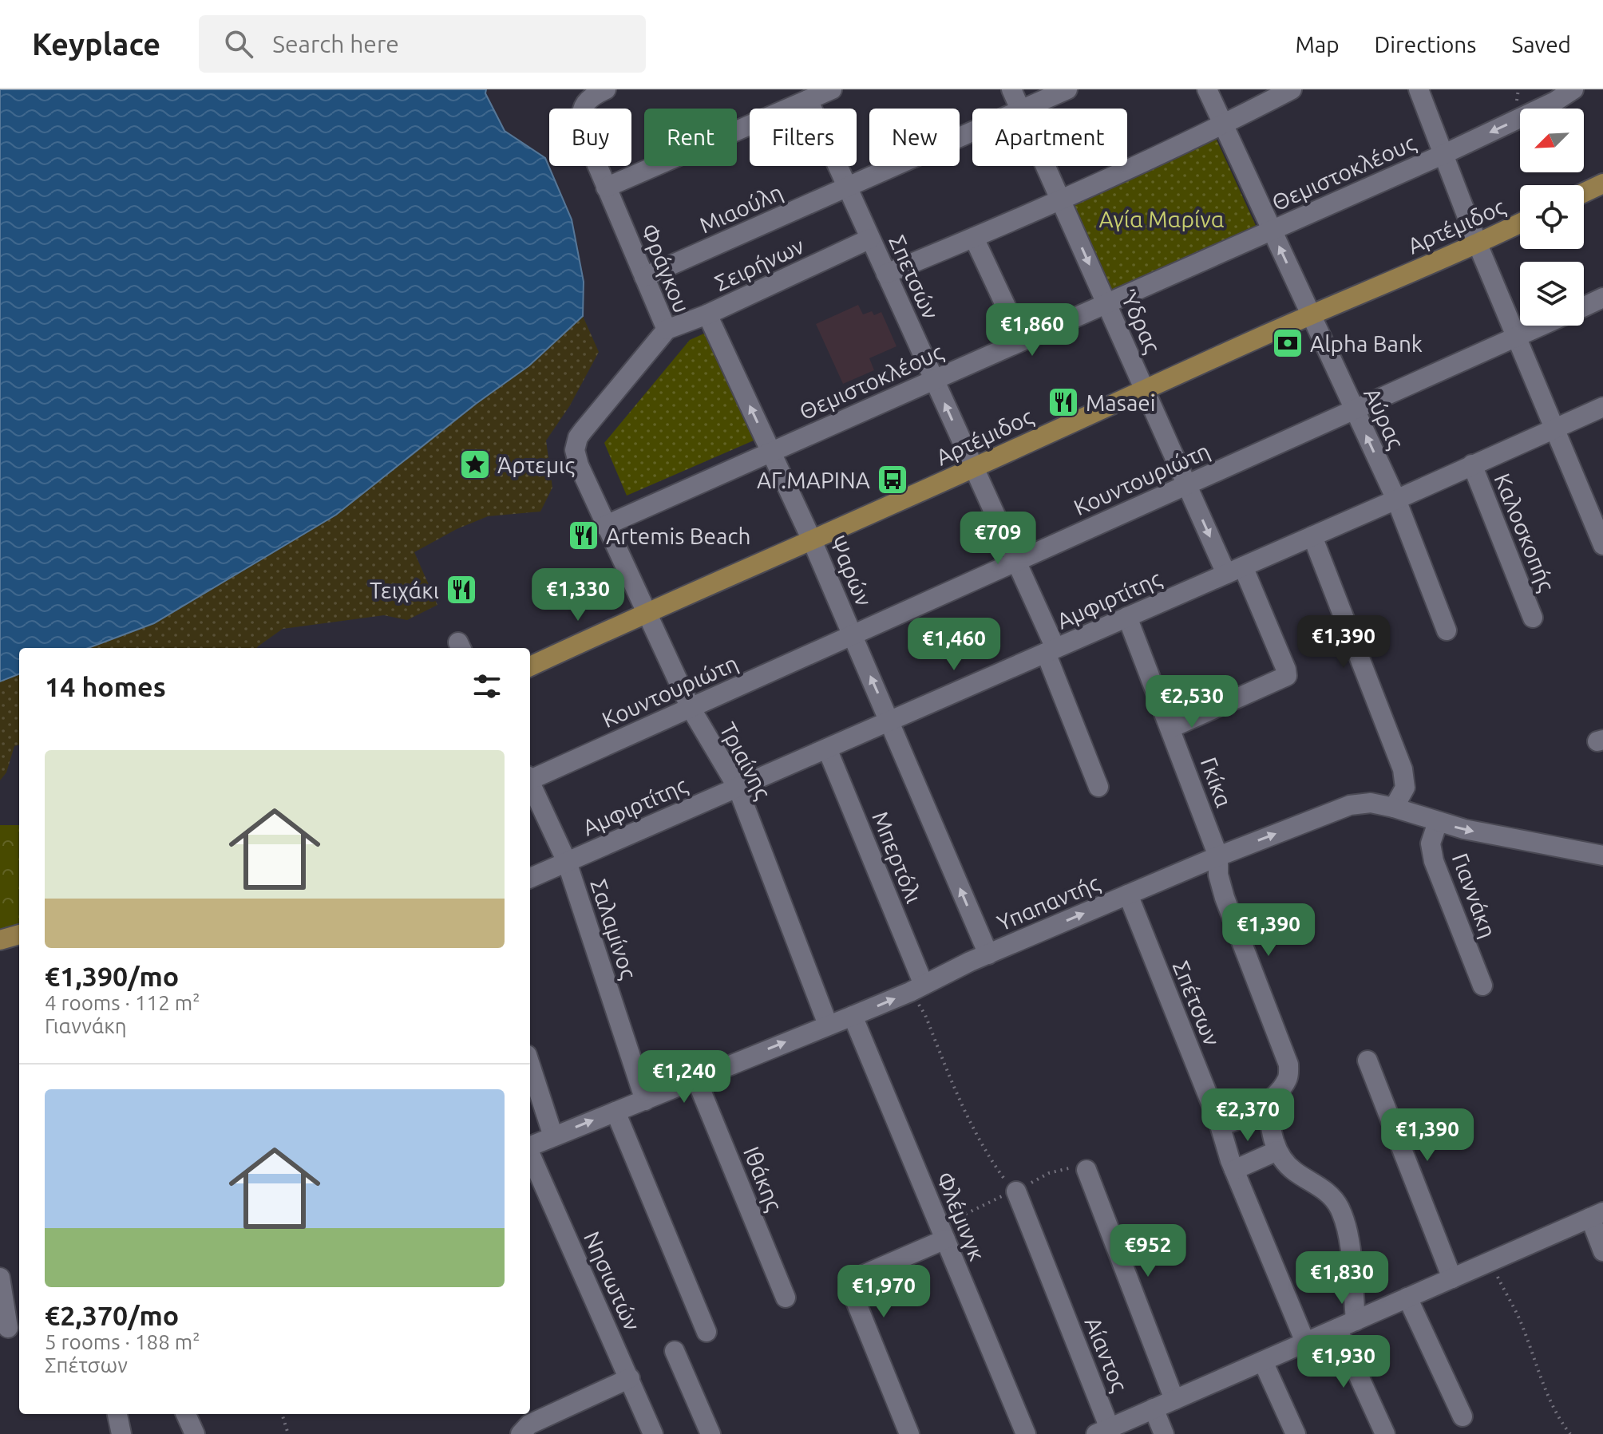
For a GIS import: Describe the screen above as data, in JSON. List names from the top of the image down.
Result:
{
  "streets": {
    "main road": ["Αρτέμιδος"],
    "street": [
      "Θεμιστοκλέους",
      "Μιαούλη",
      "Σειρήνων",
      "Φράγκου",
      "Σπετσών",
      "Ύδρας",
      "Αύρας",
      "Κουντουριώτη",
      "Καλοσκοπής",
      "Ψαρών",
      "Αμφιρτίτης",
      "Τριαίνης",
      "Γκίκα",
      "Μπερτόλι",
      "Γιαννάκη",
      "Υπαπαντής",
      "Σαλαμίνος",
      "Σπέτσων",
      "Ιθάκης",
      "Φλέμινγκ",
      "Νησιωτών",
      "Αίαντος"
    ]
  },
  "crossings": [
    ["Θεμιστοκλέους", "Φράγκου"],
    ["Θεμιστοκλέους", "Σπετσών"],
    ["Θεμιστοκλέους", "Ύδρας"],
    ["Θεμιστοκλέους", "Αύρας"],
    ["Θεμιστοκλέους", "Ψαρών"],
    ["Θεμιστοκλέους", "Τριαίνης"],
    ["Μιαούλη", "Φράγκου"],
    ["Μιαούλη", "Σπετσών"],
    ["Αρτέμιδος", "Σπετσών"],
    ["Αρτέμιδος", "Ύδρας"],
    ["Αρτέμιδος", "Αύρας"],
    ["Αρτέμιδος", "Ψαρών"],
    ["Αρτέμιδος", "Τριαίνης"],
    ["Σειρήνων", "Φράγκου"],
    ["Σειρήνων", "Σπετσών"],
    ["Σειρήνων", "Ψαρών"],
    ["Φράγκου", "Τριαίνης"],
    ["Σπετσών", "Κουντουριώτη"],
    ["Σπετσών", "Αμφιρτίτης"],
    ["Ύδρας", "Κουντουριώτη"],
    ["Ύδρας", "Αμφιρτίτης"],
    ["Ύδρας", "Γκίκα"],
    ["Αύρας", "Κουντουριώτη"],
    ["Αύρας", "Αμφιρτίτης"],
    ["Κουντουριώτη", "Ψαρών"],
    ["Κουντουριώτη", "Τριαίνης"],
    ["Καλοσκοπής", "Αμφιρτίτης"],
    ["Ψαρών", "Αμφιρτίτης"],
    ["Ψαρών", "Υπαπαντής"],
    ["Αμφιρτίτης", "Τριαίνης"],
    ["Αμφιρτίτης", "Γκίκα"],
    ["Αμφιρτίτης", "Μπερτόλι"],
    ["Αμφιρτίτης", "Σαλαμίνος"],
    ["Τριαίνης", "Υπαπαντής"],
    ["Γκίκα", "Υπαπαντής"],
    ["Μπερτόλι", "Υπαπαντής"],
    ["Γιαννάκη", "Υπαπαντής"],
    ["Υπαπαντής", "Σαλαμίνος"],
    ["Υπαπαντής", "Σπέτσων"],
    ["Υπαπαντής", "Ιθάκης"],
    ["Υπαπαντής", "Φλέμινγκ"]
  ],
  "one_way": ["Ψαρών", "Υπαπαντής"],
  "parks": ["Αγία Μαρίνα"],
  "places": {
    "bank": ["Alpha Bank"],
    "restaurant": ["Masaei", "Artemis Beach", "Τειχάκι"],
    "place": ["Άρτεμις"],
    "bus stop": ["ΑΓ.ΜΑΡΙΝΑ"]
  },
  "north": "bottom left",
  "page": {
    "header": "Keyplace",
    "search": "Search here",
    "nav": ["Map", "Directions", "Saved"],
    "chip": [
      "Buy",
      "Rent",
      "Filters",
      "New",
      "Apartment"
    ],
    "price": [
      "€1,860",
      "€709",
      "€1,330",
      "€1,390",
      "€1,460",
      "€2,530",
      "€1,390",
      "€1,240",
      "€2,370",
      "€1,390",
      "€952",
      "€1,830",
      "€1,970",
      "€1,930"
    ],
    "heading": "14 homes",
    "list": [
      {
        "name": "€1,390/mo",
        "note": "4 rooms · 112 m² · Γιαννάκη"
      },
      {
        "name": "€2,370/mo",
        "note": "5 rooms · 188 m² · Σπέτσων"
      }
    ]
  }
}
